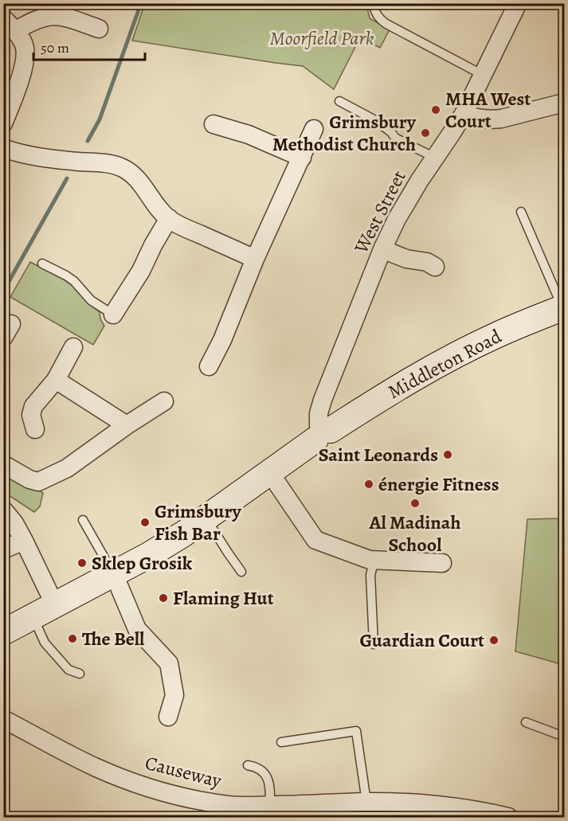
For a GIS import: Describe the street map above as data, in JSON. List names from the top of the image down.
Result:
{
  "streets": {
    "street": ["West Street", "Middleton Road", "Causeway"]
  },
  "crossings": [
    ["West Street", "Middleton Road"]
  ],
  "parks": ["Moorfield Park"],
  "places": [
    "MHA West Court",
    "Grimsbury Methodist Church",
    "Saint Leonards",
    "énergie Fitness",
    "Al Madinah School",
    "Grimsbury Fish Bar",
    "Sklep Grosik",
    "Flaming Hut",
    "The Bell",
    "Guardian Court"
  ],
  "scale_bar": "50 m"
}
